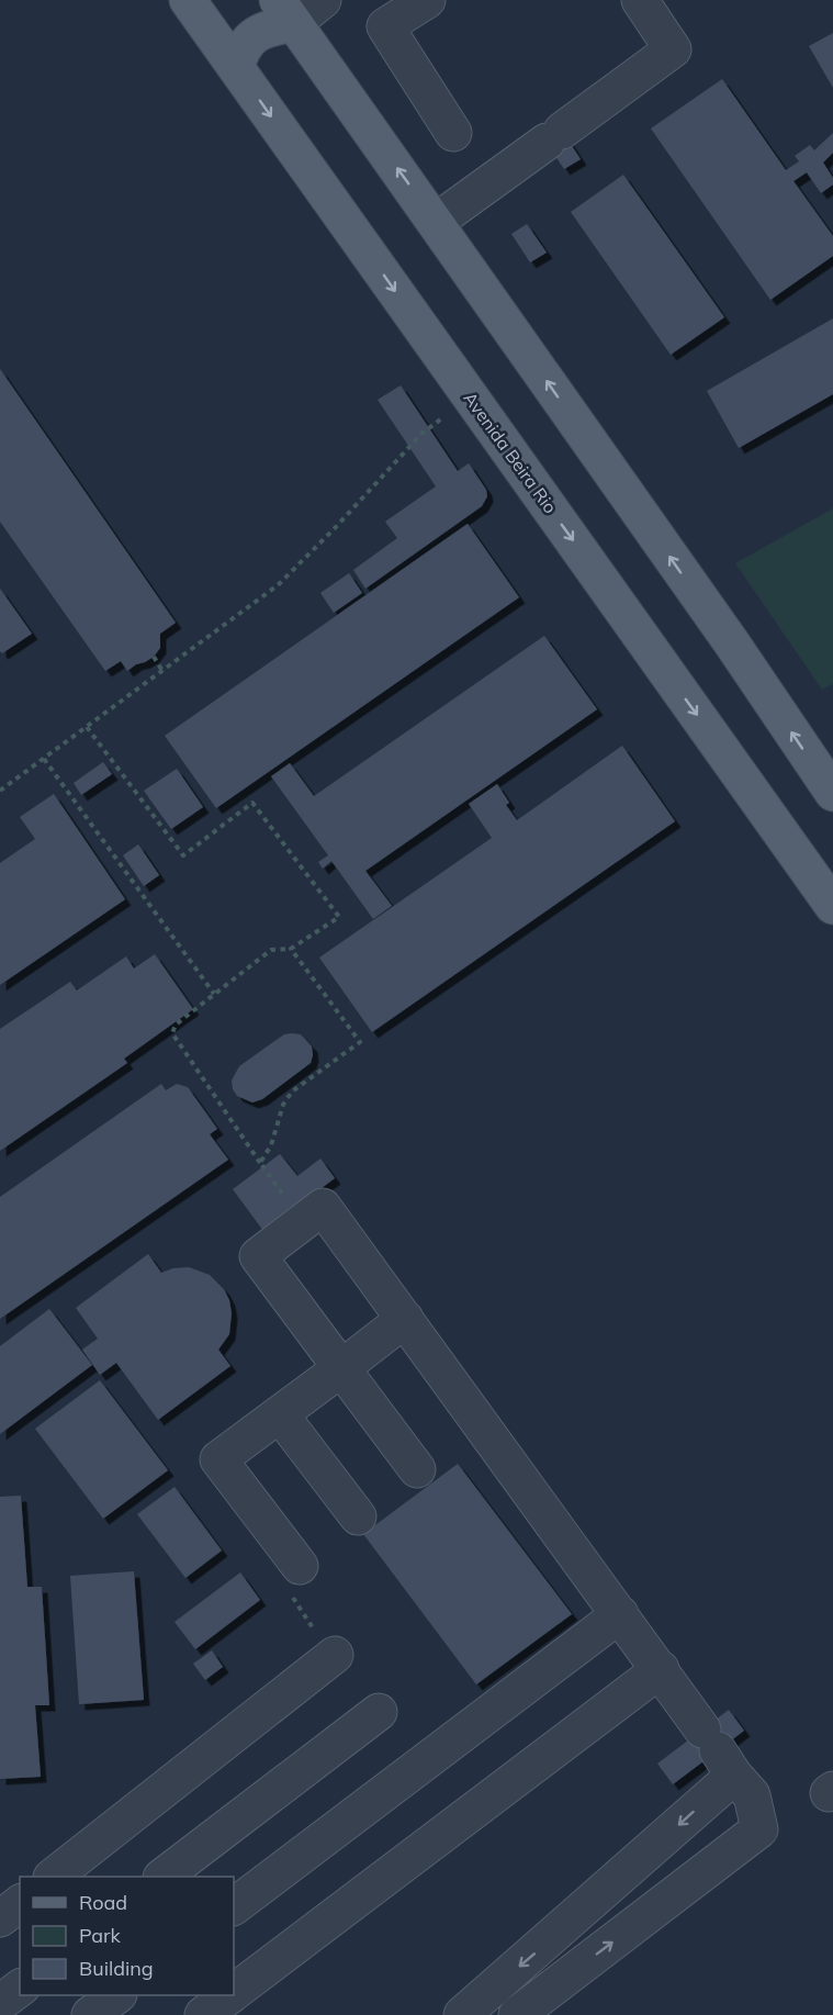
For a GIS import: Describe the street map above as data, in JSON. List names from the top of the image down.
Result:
{
  "streets": {
    "main road": ["Avenida Beira Rio"]
  },
  "legend": ["Road", "Park", "Building"]
}
